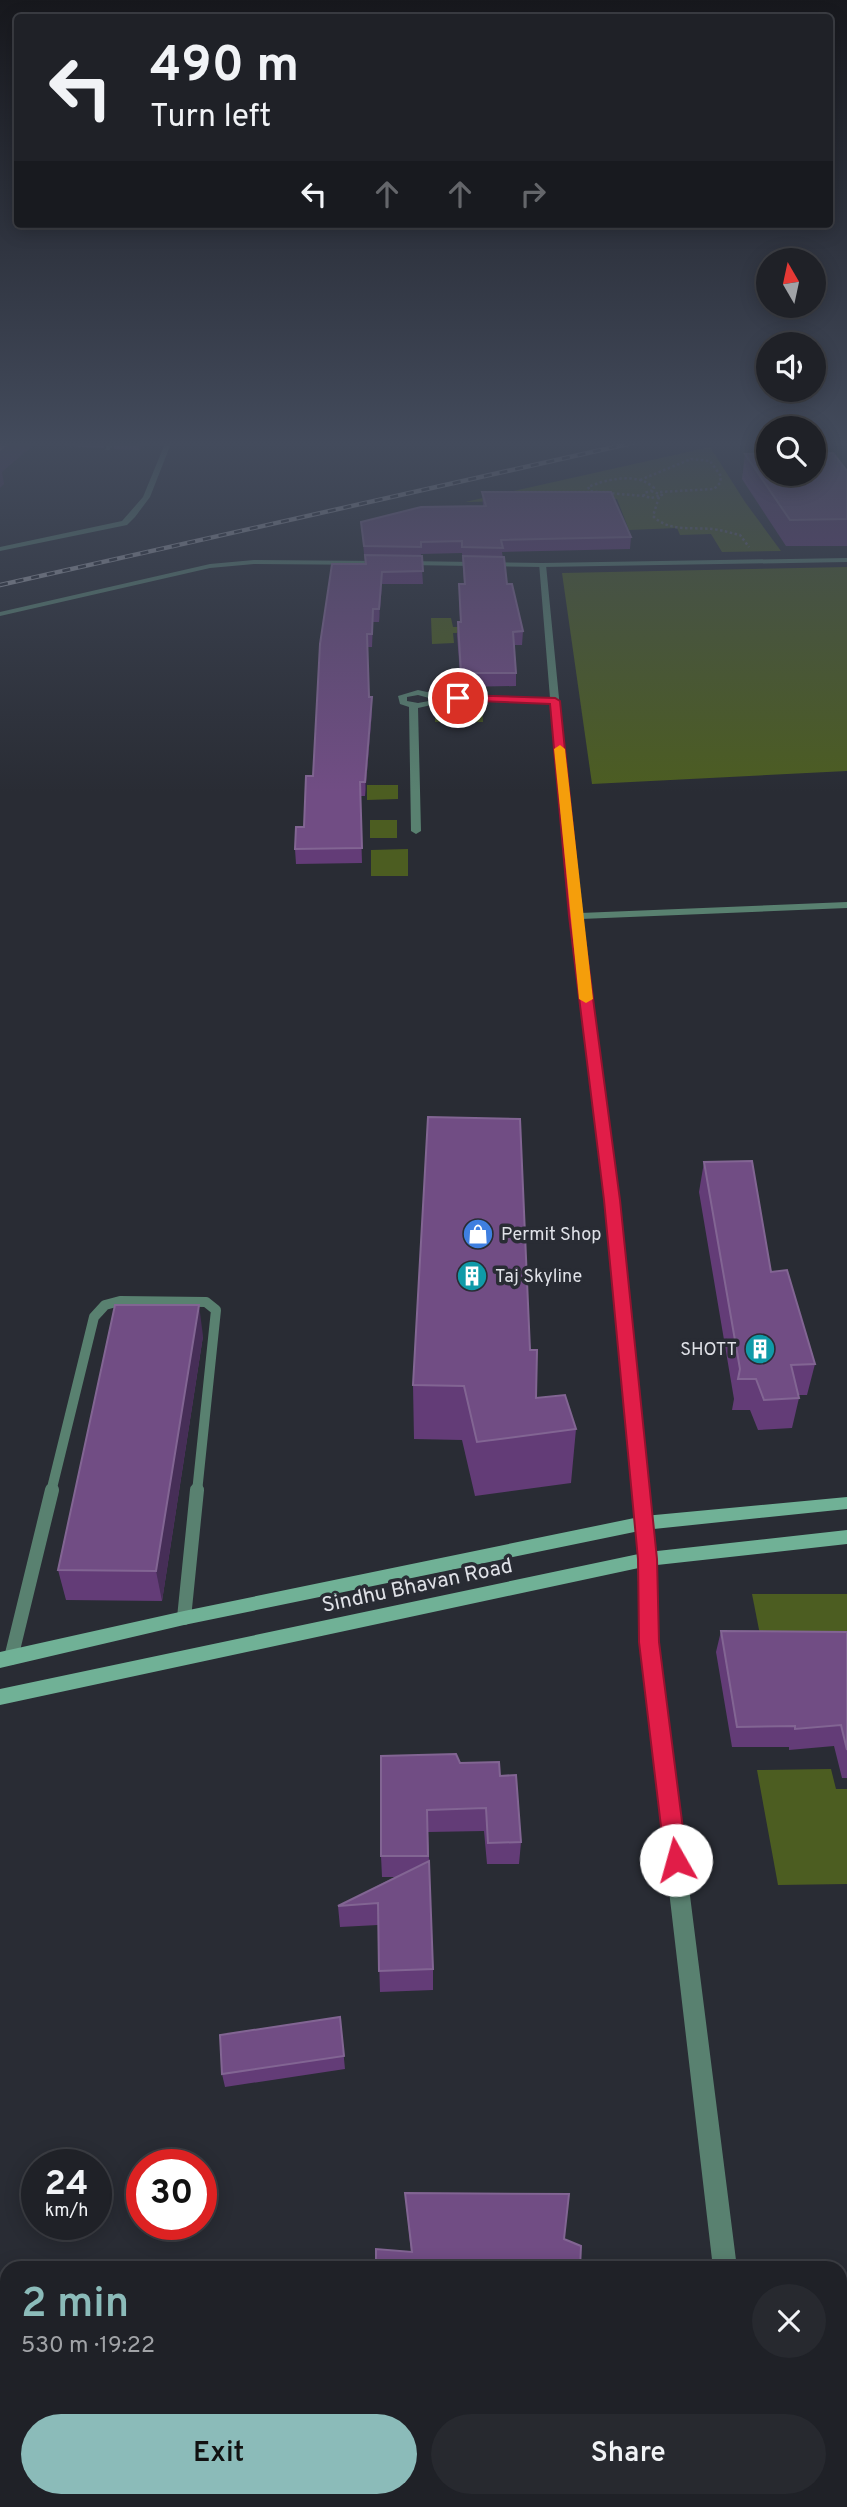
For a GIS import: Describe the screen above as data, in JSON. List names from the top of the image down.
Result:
{
  "streets": {
    "main road": ["Sindhu Bhavan Road"]
  },
  "places": {
    "shop": ["Permit Shop"],
    "building": ["Taj Skyline", "SHOTT"]
  },
  "north": "top",
  "page": {
    "turn": ["490 m", "Turn left"],
    "speed": "24 km/h",
    "limit": "30",
    "heading": ["2 min", "530 m · 19:22"],
    "buttons": ["Exit", "Share"]
  }
}
